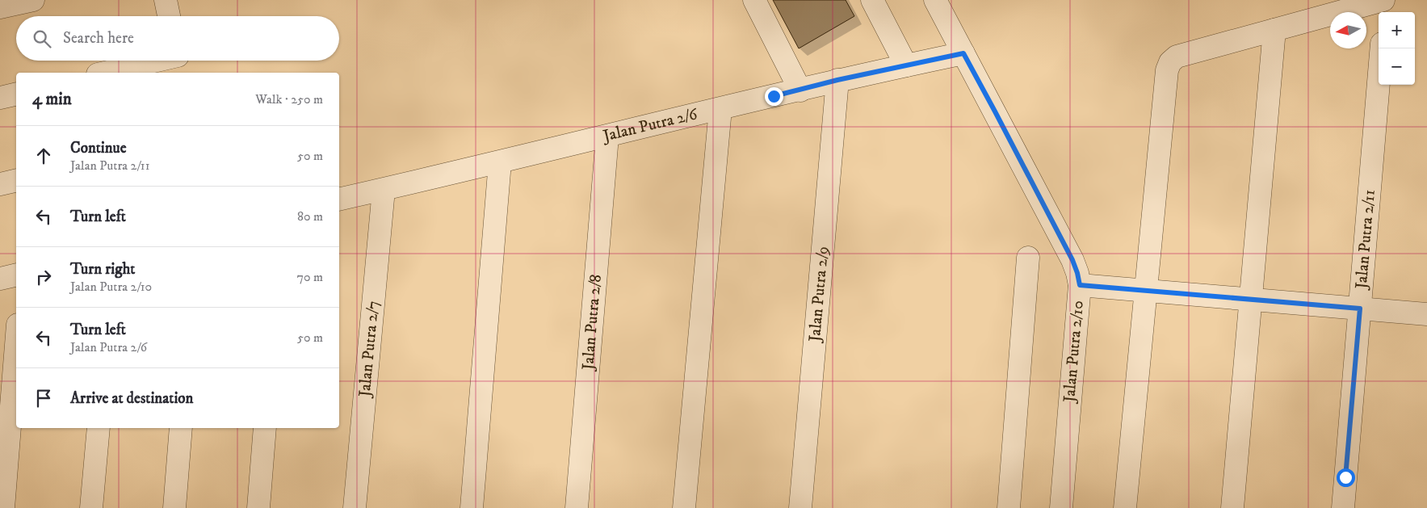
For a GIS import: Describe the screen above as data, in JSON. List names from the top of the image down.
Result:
{
  "streets": {
    "street": [
      "Jalan Putra 2/6",
      "Jalan Putra 2/11",
      "Jalan Putra 2/9",
      "Jalan Putra 2/8",
      "Jalan Putra 2/7",
      "Jalan Putra 2/10"
    ]
  },
  "crossings": [
    ["Jalan Putra 2/6", "Jalan Putra 2/9"],
    ["Jalan Putra 2/6", "Jalan Putra 2/8"],
    ["Jalan Putra 2/6", "Jalan Putra 2/7"],
    ["Jalan Putra 2/6", "Jalan Putra 2/10"]
  ],
  "north": "left",
  "page": {
    "map_buttons": ["+", "−"],
    "search": "Search here",
    "heading": ["4 min", "Walk · 250 m"],
    "list": [
      ["Continue", "Jalan Putra 2/11", "50 m"],
      ["Turn left", "80 m"],
      ["Turn right", "Jalan Putra 2/10", "70 m"],
      ["Turn left", "Jalan Putra 2/6", "50 m"],
      "Arrive at destination"
    ]
  }
}
